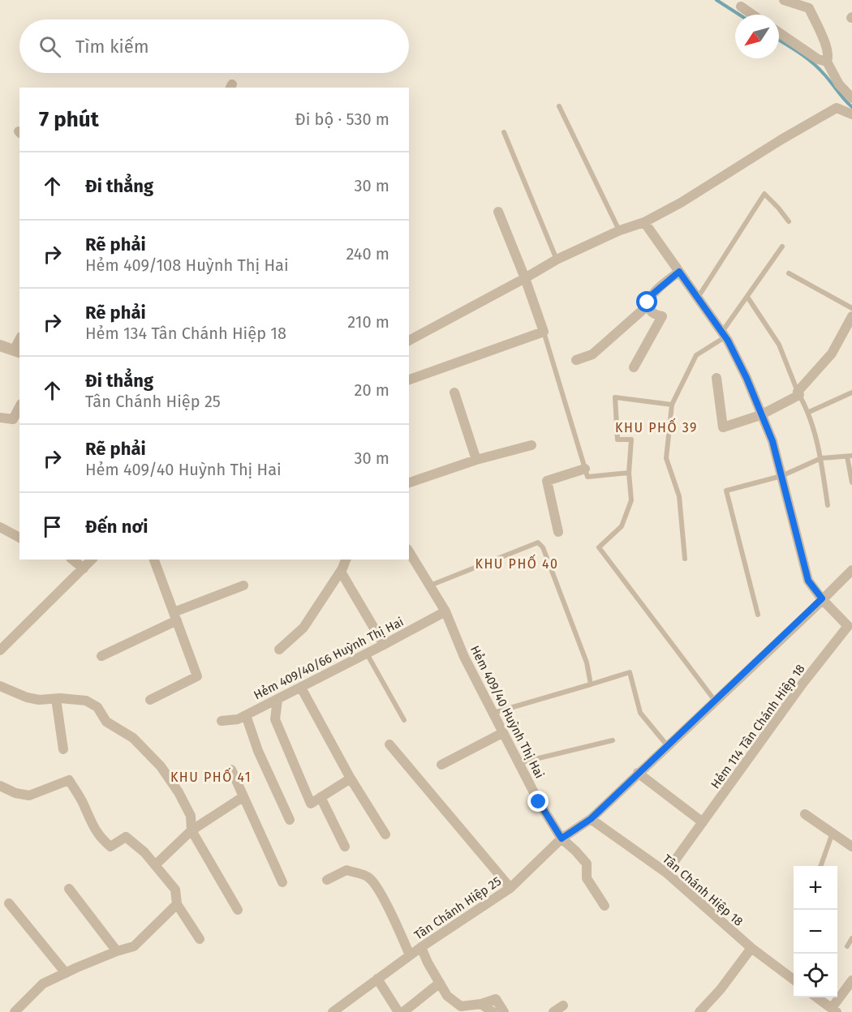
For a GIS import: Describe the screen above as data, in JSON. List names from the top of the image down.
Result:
{
  "streets": {
    "street": [
      "Hẻm 409/40/66 Huỳnh Thị Hai",
      "Hẻm 409/40 Huỳnh Thị Hai",
      "Hẻm 114 Tân Chánh Hiệp 18",
      "Tân Chánh Hiệp 18",
      "Tân Chánh Hiệp 25"
    ]
  },
  "crossings": [
    ["Hẻm 409/40/66 Huỳnh Thị Hai", "Hẻm 409/40 Huỳnh Thị Hai"],
    ["Hẻm 409/40 Huỳnh Thị Hai", "Tân Chánh Hiệp 25"],
    ["Hẻm 114 Tân Chánh Hiệp 18", "Tân Chánh Hiệp 18"],
    ["Hẻm 114 Tân Chánh Hiệp 18", "Tân Chánh Hiệp 25"],
    ["Tân Chánh Hiệp 18", "Tân Chánh Hiệp 25"]
  ],
  "districts": ["KHU PHỐ 39", "KHU PHỐ 40", "KHU PHỐ 41"],
  "north": "bottom left",
  "page": {
    "search": "Tìm kiếm",
    "heading": ["7 phút", "Đi bộ · 530 m"],
    "list": [
      ["Đi thẳng", "30 m"],
      ["Rẽ phải", "Hẻm 409/108 Huỳnh Thị Hai", "240 m"],
      ["Rẽ phải", "Hẻm 134 Tân Chánh Hiệp 18", "210 m"],
      ["Đi thẳng", "Tân Chánh Hiệp 25", "20 m"],
      ["Rẽ phải", "Hẻm 409/40 Huỳnh Thị Hai", "30 m"],
      "Đến nơi"
    ],
    "map_buttons": ["+", "−"]
  }
}
